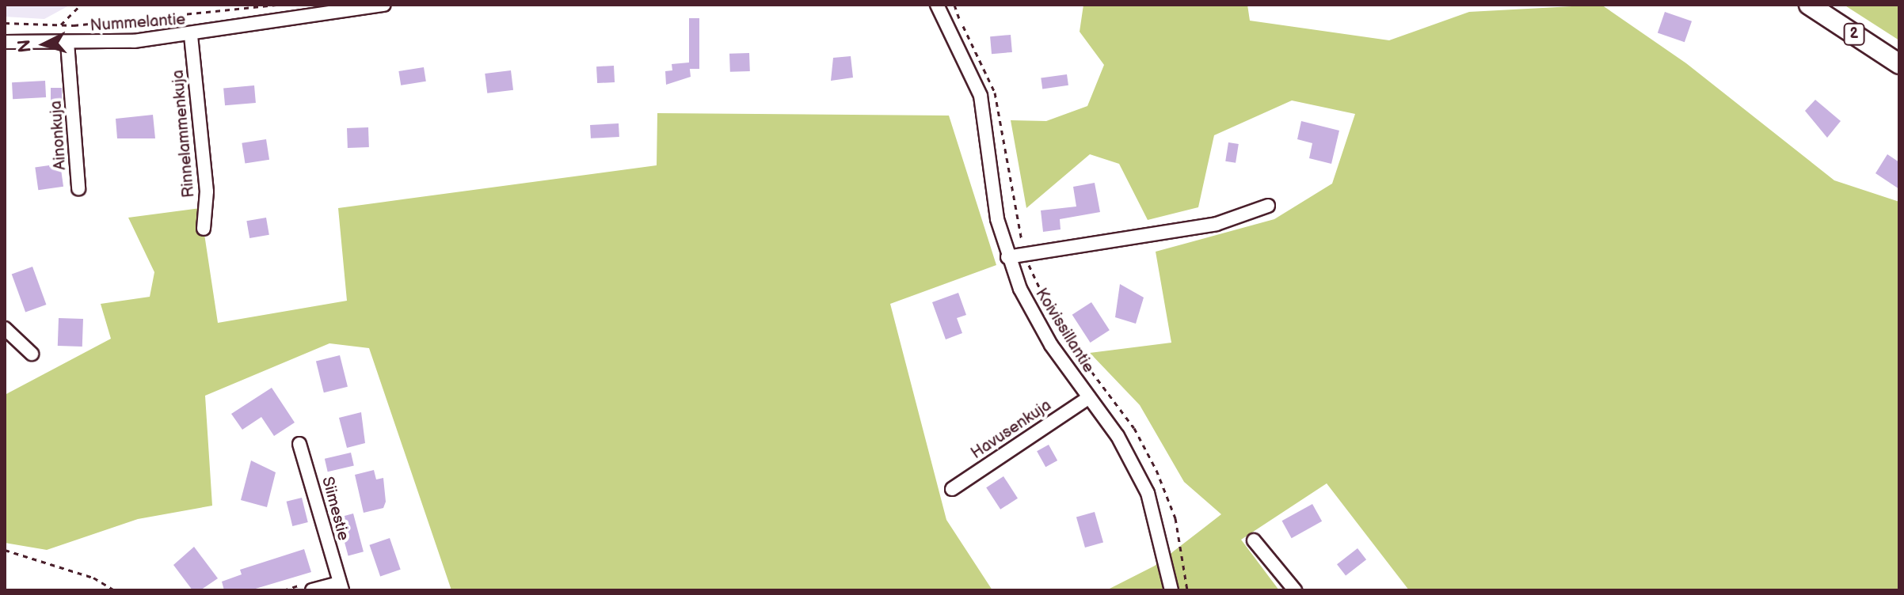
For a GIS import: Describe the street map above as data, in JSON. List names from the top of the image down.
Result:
{
  "streets": {
    "highway": ["2"],
    "street": [
      "Nummelantie",
      "Rinnelammenkuja",
      "Ainonkuja",
      "Koivissillantie",
      "Havusenkuja",
      "Siimestie"
    ]
  },
  "crossings": [
    ["Nummelantie", "Rinnelammenkuja"],
    ["Nummelantie", "Ainonkuja"],
    ["Koivissillantie", "Havusenkuja"]
  ],
  "north": "left"
}
